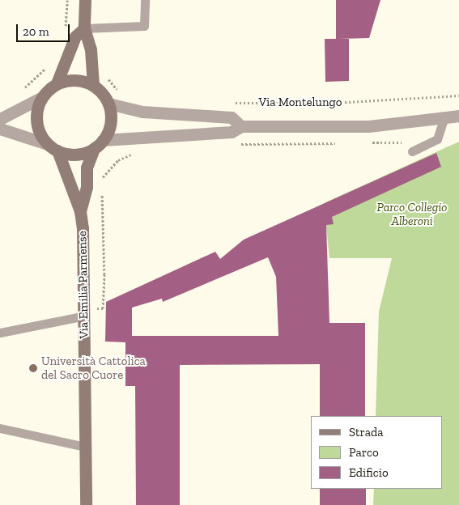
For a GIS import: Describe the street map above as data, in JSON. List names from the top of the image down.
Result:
{
  "streets": {
    "main road": ["Via Emilia Parmense"],
    "street": ["Via Montelungo"]
  },
  "crossings": [
    ["Via Montelungo", "Via Emilia Parmense"]
  ],
  "parks": ["Parco Collegio Alberoni"],
  "places": ["Università Cattolica del Sacro Cuore"],
  "legend": ["Strada", "Parco", "Edificio"],
  "scale_bar": "20 m"
}
